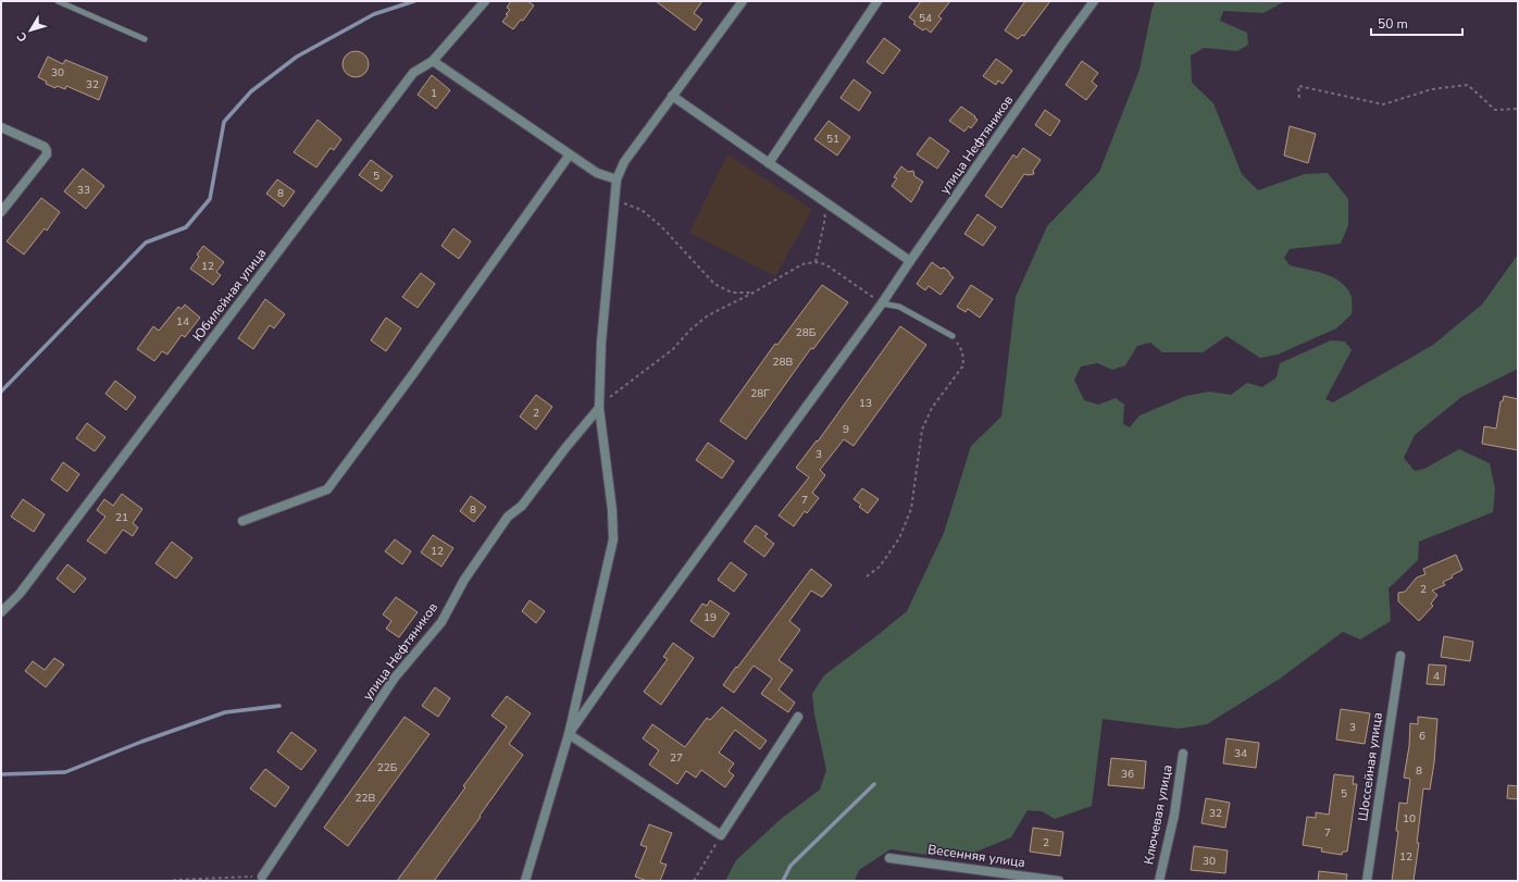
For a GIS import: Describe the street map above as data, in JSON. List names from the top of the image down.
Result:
{
  "streets": {
    "street": [
      "улица Нефтяников",
      "Юбилейная улица",
      "Шоссейная улица",
      "Ключевая улица",
      "Весенняя улица"
    ]
  },
  "house_numbers": [
    "54",
    "30",
    "32",
    "1",
    "51",
    "5",
    "33",
    "8",
    "12",
    "14",
    "28Б",
    "28В",
    "28Г",
    "13",
    "2",
    "9",
    "3",
    "7",
    "8",
    "21",
    "12",
    "2",
    "19",
    "4",
    "3",
    "6",
    "34",
    "27",
    "22Б",
    "8",
    "36",
    "5",
    "22В",
    "32",
    "10",
    "7",
    "2",
    "12",
    "30"
  ],
  "scale_bar": "50 m",
  "north": "bottom left"
}
